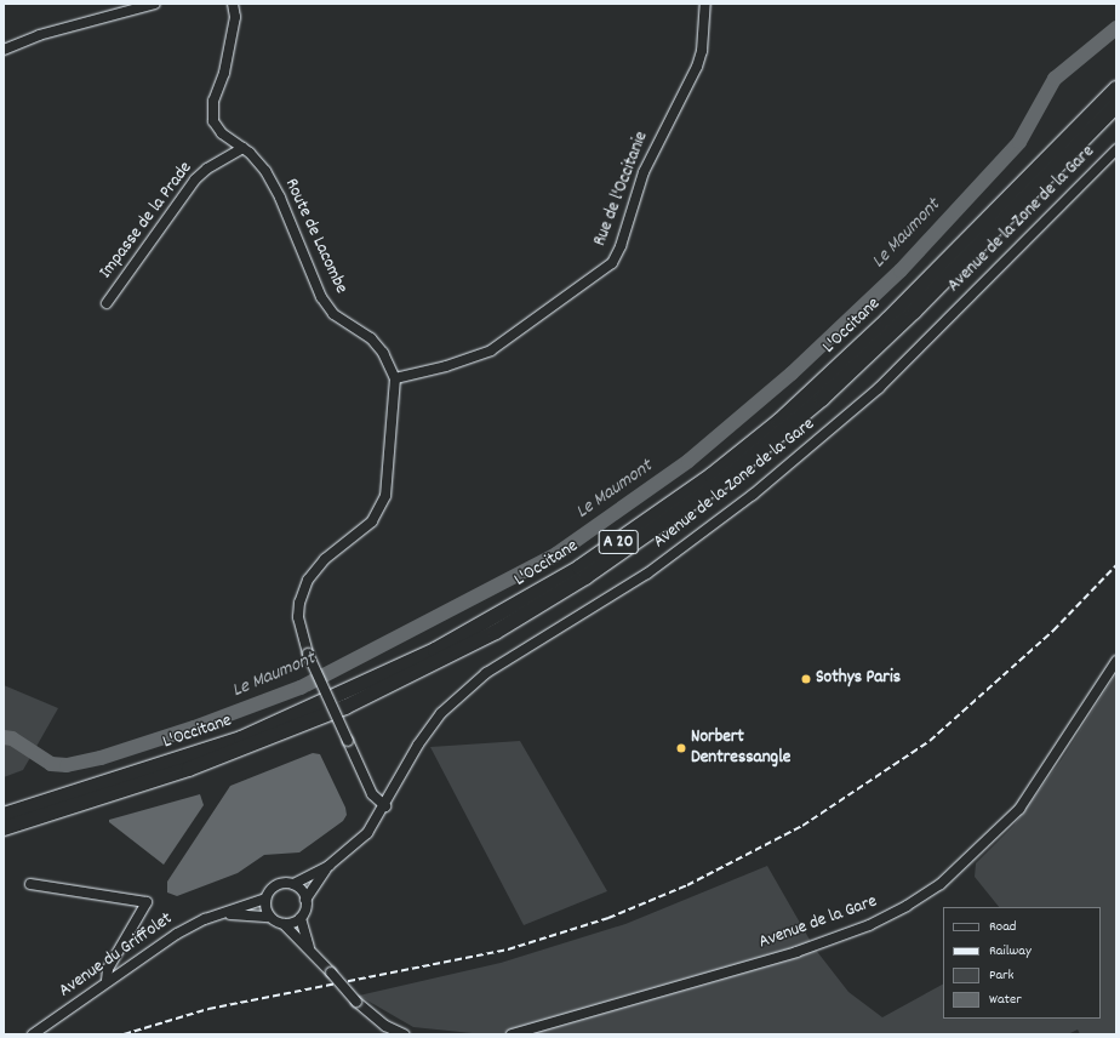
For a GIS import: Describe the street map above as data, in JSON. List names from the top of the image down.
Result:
{
  "streets": {
    "highway": ["L'Occitane", "A 20"],
    "street": [
      "Rue de l'Occitanie",
      "Avenue de la Zone de la Gare",
      "Impasse de la Prade",
      "Route de Lacombe",
      "Avenue de la Gare",
      "Avenue du Griffolet"
    ]
  },
  "crossings": [
    ["Rue de l'Occitanie", "Route de Lacombe"],
    ["Impasse de la Prade", "Route de Lacombe"]
  ],
  "water": ["Le Maumont"],
  "places": ["Sothys Paris", "Norbert Dentressangle"],
  "legend": [
    "Road",
    "Railway",
    "Park",
    "Water"
  ]
}
